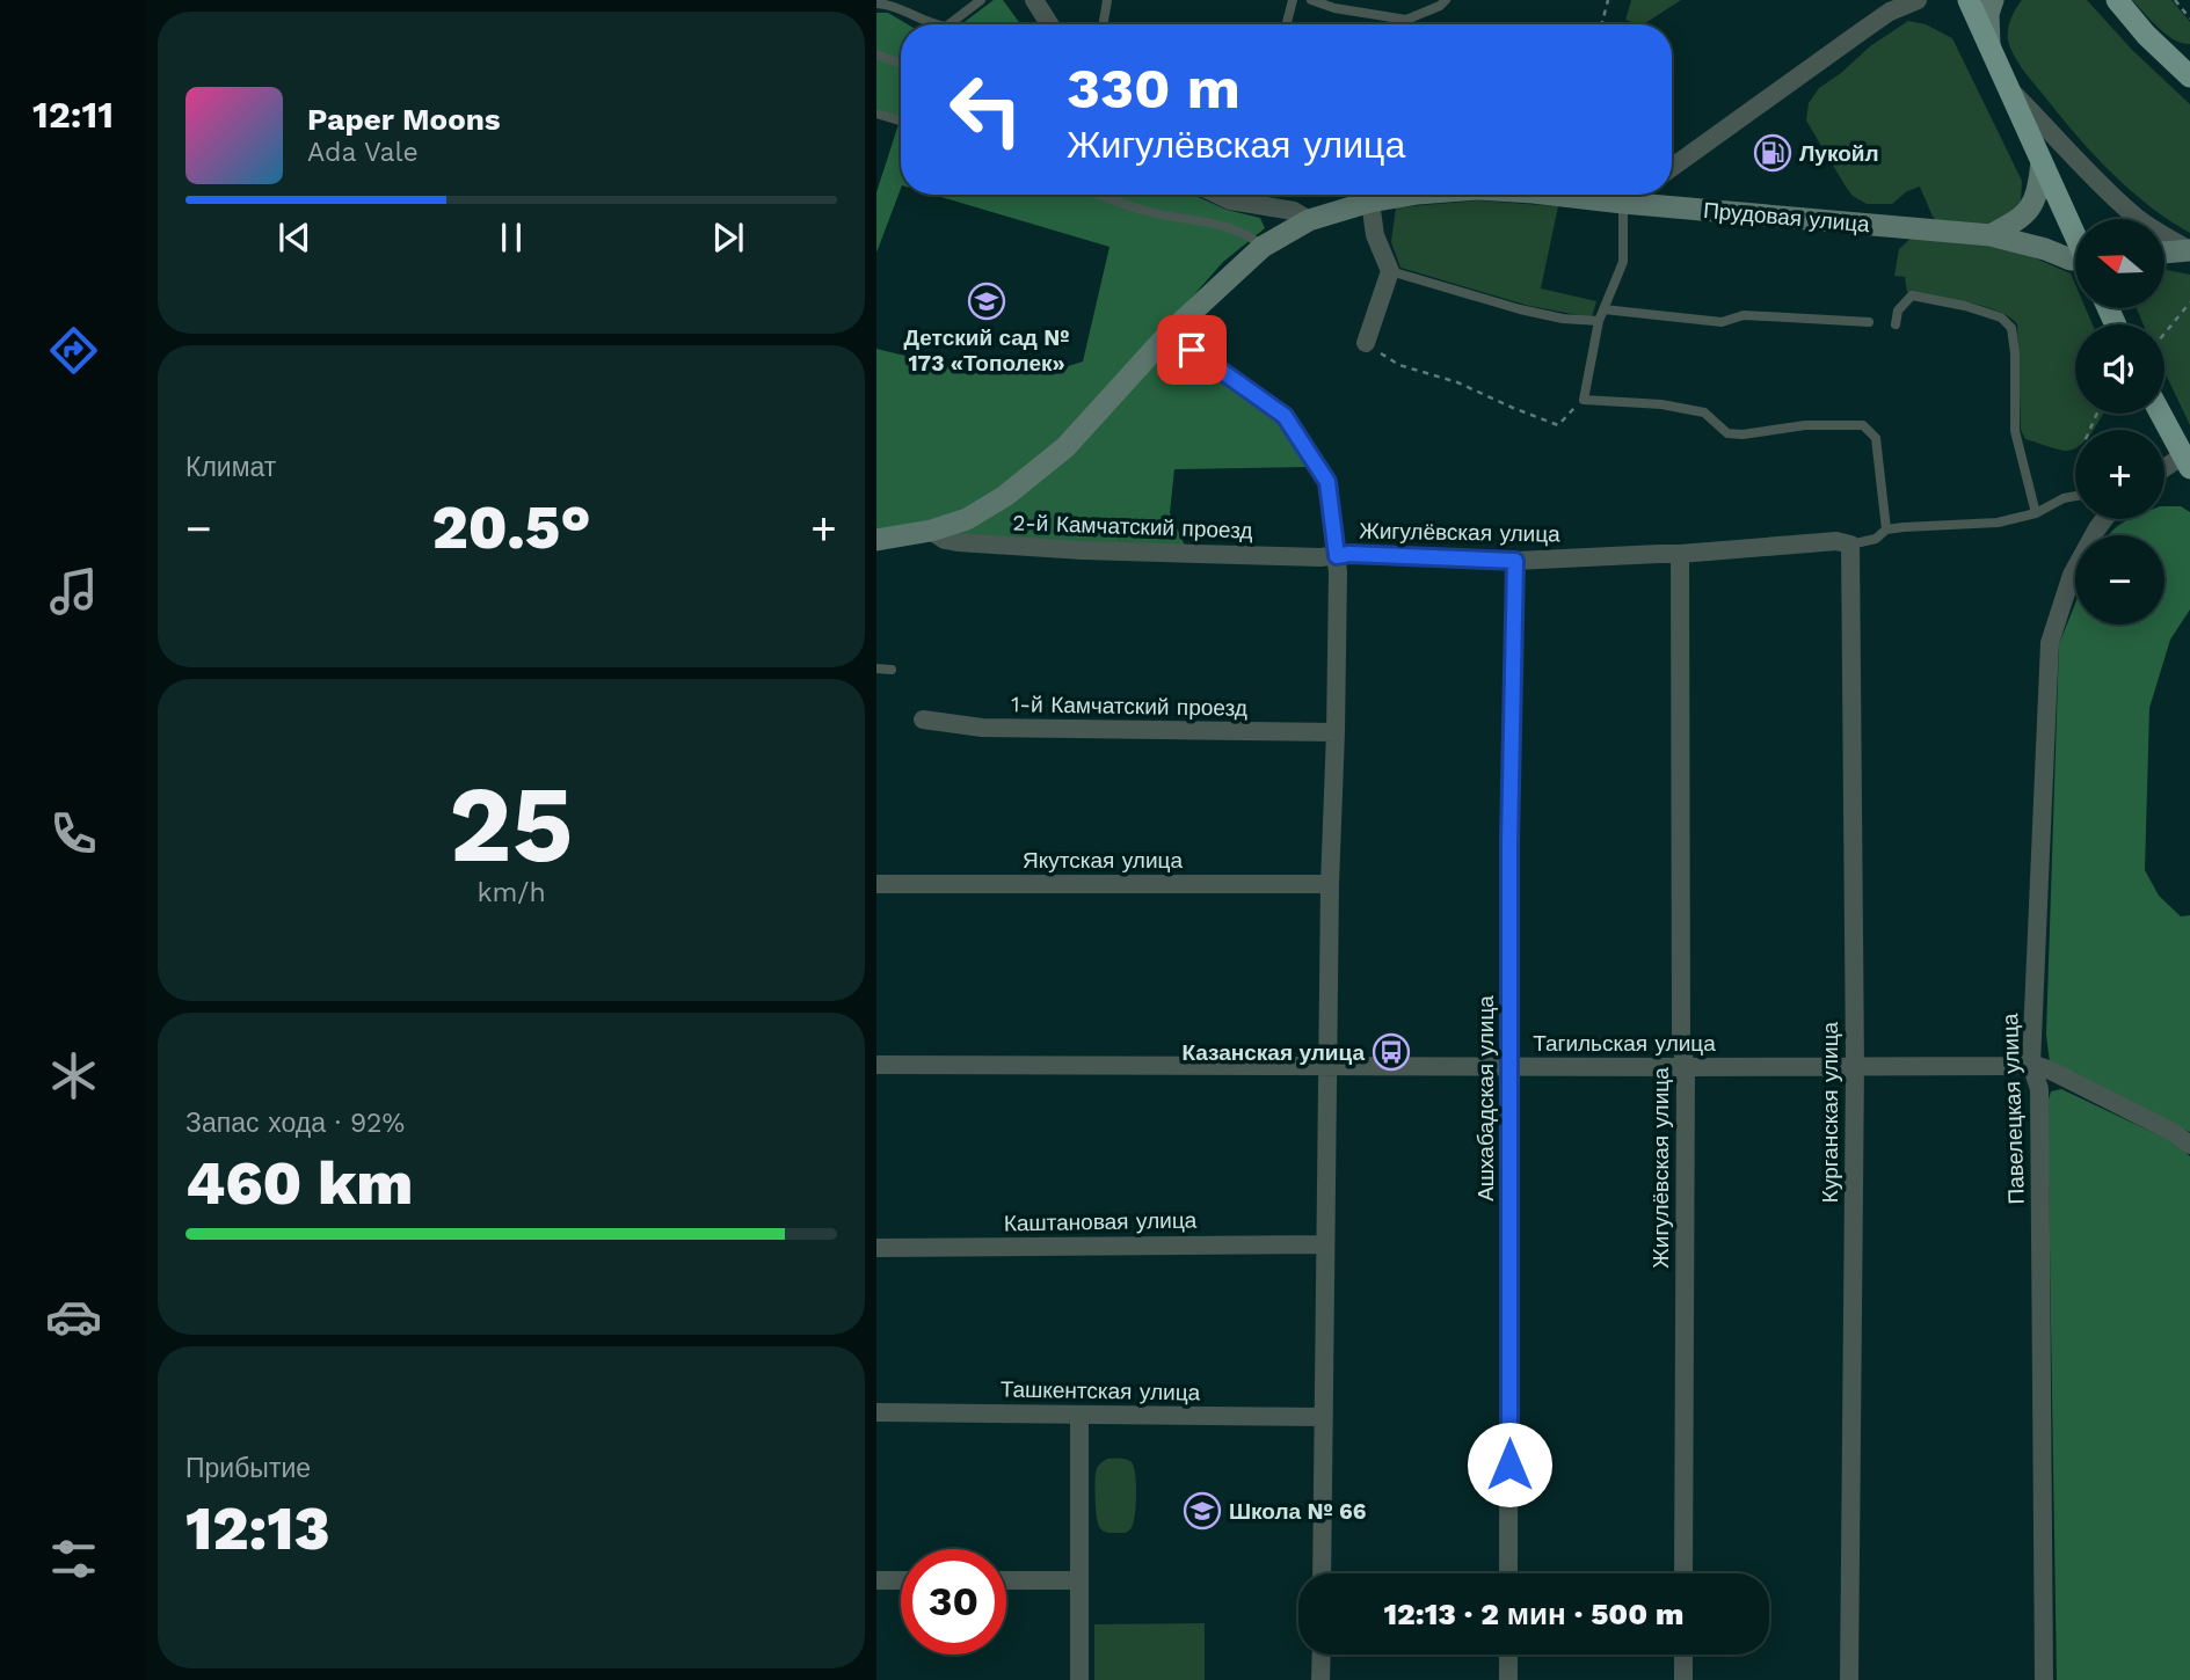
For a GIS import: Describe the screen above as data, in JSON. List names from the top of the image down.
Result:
{
  "streets": {
    "main road": ["Прудовая улица"],
    "street": [
      "2-й Камчатский проезд",
      "Жигулёвская улица",
      "1-й Камчатский проезд",
      "Якутская улица",
      "Тагильская улица",
      "Ашхабадская улица",
      "Павелецкая улица",
      "Курганская улица",
      "Каштановая улица",
      "Ташкентская улица"
    ]
  },
  "crossings": [
    ["Прудовая улица", "2-й Камчатский проезд"],
    ["2-й Камчатский проезд", "Жигулёвская улица"],
    ["Жигулёвская улица", "Тагильская улица"],
    ["Жигулёвская улица", "Ашхабадская улица"],
    ["Жигулёвская улица", "Курганская улица"],
    ["Тагильская улица", "Ашхабадская улица"],
    ["Тагильская улица", "Павелецкая улица"],
    ["Тагильская улица", "Курганская улица"]
  ],
  "places": {
    "fuel station": ["Лукойл"],
    "school or university": ["Детский сад № 173 «Тополек»", "Школа № 66"],
    "bus stop": ["Казанская улица"]
  },
  "north": "left",
  "page": {
    "tabs": "12:11",
    "turn": ["330 m", "Жигулёвская улица"],
    "song": ["Paper Moons", "Ada Vale"],
    "map_buttons": ["+", "−"],
    "tile": [
      "Климат",
      ["25", "km/h"],
      ["Запас хода · 92%", "460 km"],
      ["Прибытие", "12:13"]
    ],
    "heat": ["−", "20.5°", "+"],
    "limit": "30",
    "trip": "12:13 · 2 мин · 500 m"
  }
}
